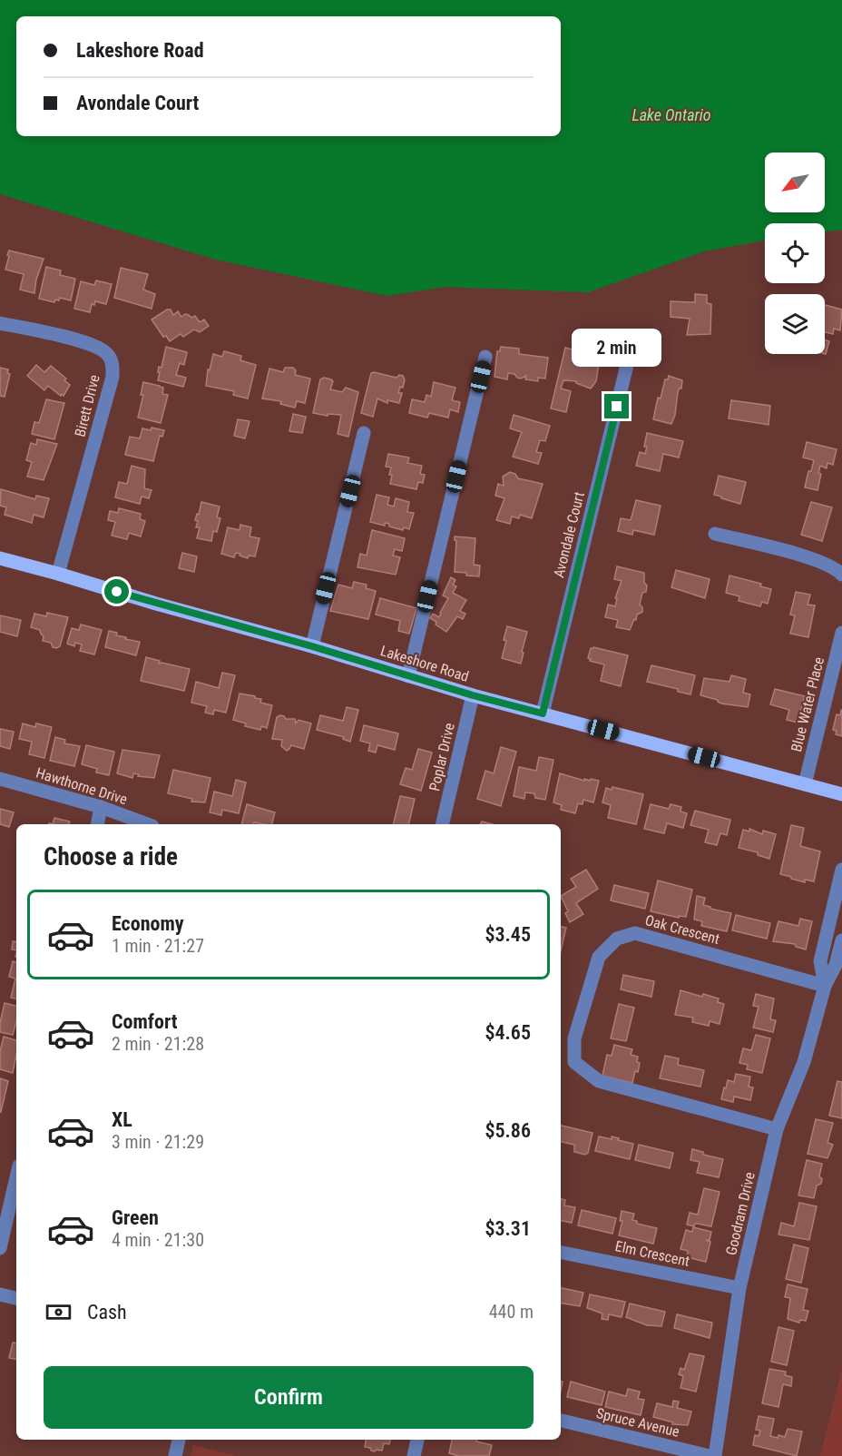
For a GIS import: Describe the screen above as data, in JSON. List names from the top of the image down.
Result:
{
  "streets": {
    "main road": ["Lakeshore Road"],
    "street": [
      "Birett Drive",
      "Avondale Court",
      "Blue Water Place",
      "Poplar Drive",
      "Hawthorne Drive",
      "Oak Crescent",
      "Goodram Drive",
      "Elm Crescent",
      "Spruce Avenue"
    ]
  },
  "crossings": [
    ["Birett Drive", "Lakeshore Road"],
    ["Avondale Court", "Lakeshore Road"],
    ["Lakeshore Road", "Blue Water Place"],
    ["Lakeshore Road", "Poplar Drive"],
    ["Oak Crescent", "Goodram Drive"],
    ["Goodram Drive", "Elm Crescent"]
  ],
  "water": ["Lake Ontario"],
  "north": "bottom left",
  "page": {
    "banner": ["Lakeshore Road", "Avondale Court"],
    "bubble": "2 min",
    "heading": "Choose a ride",
    "list": [
      {
        "name": "Economy",
        "note": "1 min · 21:27",
        "value": "$3.45"
      },
      {
        "name": "Comfort",
        "note": "2 min · 21:28",
        "value": "$4.65"
      },
      {
        "name": "XL",
        "note": "3 min · 21:29",
        "value": "$5.86"
      },
      {
        "name": "Green",
        "note": "4 min · 21:30",
        "value": "$3.31"
      }
    ],
    "pay": ["Cash", "440 m"],
    "buttons": "Confirm"
  }
}
